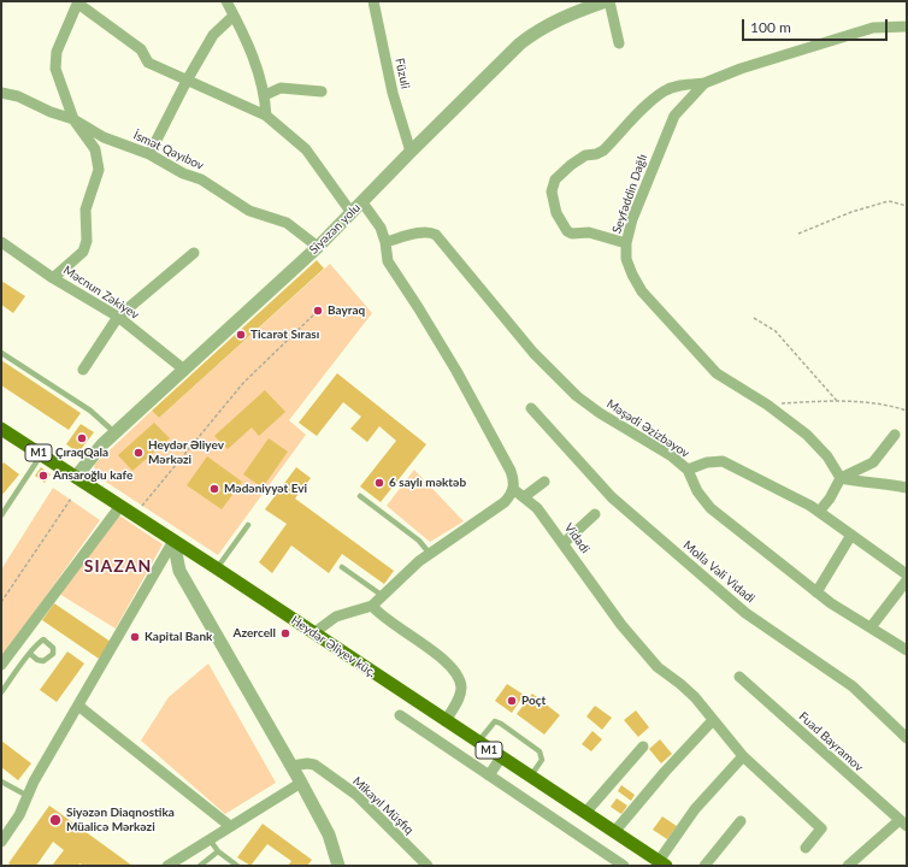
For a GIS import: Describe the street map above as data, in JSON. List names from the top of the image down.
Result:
{
  "streets": {
    "main road": ["M1", "Heydər Əliyev küç."],
    "street": [
      "Füzuli",
      "İsmət Qayıbov",
      "Seyfəddin Dağlı",
      "Siyəzən yolu",
      "Məcnun Zəkiyev",
      "Məşədi Əzizbəyov",
      "Vidadi",
      "Molla Vəli Vidadi",
      "Fuad Bayramov",
      "Mikayıl Müşfiq"
    ]
  },
  "crossings": [
    ["Füzuli", "Siyəzən yolu"],
    ["İsmət Qayıbov", "Siyəzən yolu"],
    ["Siyəzən yolu", "Məcnun Zəkiyev"],
    ["Siyəzən yolu", "Heydər Əliyev küç."]
  ],
  "districts": ["SIAZAN"],
  "places": [
    "Bayraq",
    "Ticarət Sırası",
    "ÇıraqQala",
    "Heydər Əliyev Mərkəzi",
    "Ansaroğlu kafe",
    "6 saylı məktəb",
    "Mədəniyyət Evi",
    "Azercell",
    "Kapital Bank",
    "Poçt",
    "Siyəzən Diaqnostika Müalicə Mərkəzi"
  ],
  "scale_bar": "100 m"
}
